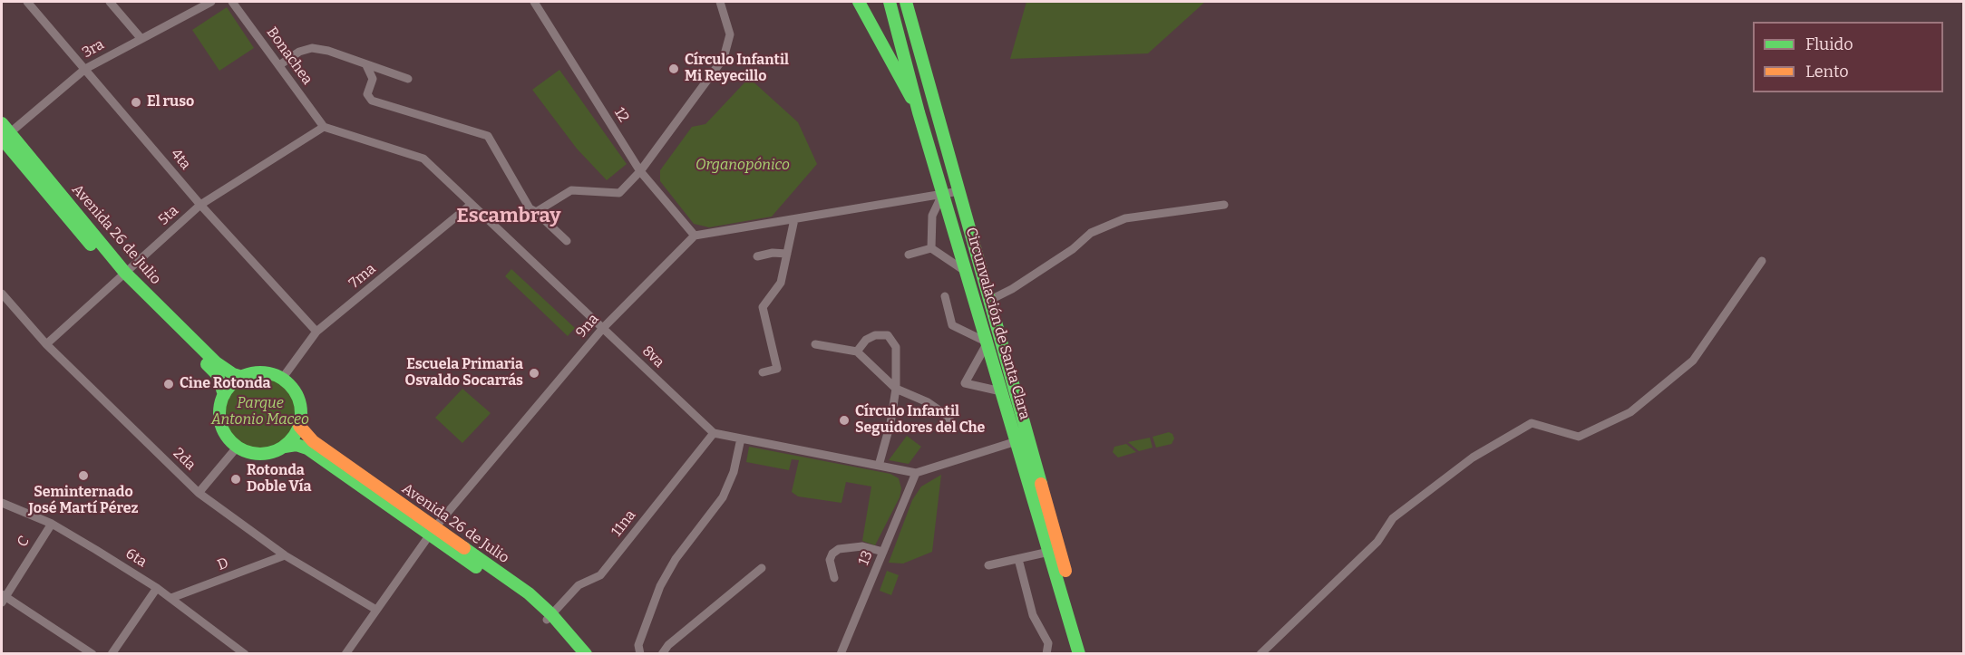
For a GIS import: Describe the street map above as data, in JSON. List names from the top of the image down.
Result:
{
  "streets": {
    "main road": ["Avenida 26 de Julio", "Circunvalación de Santa Clara"],
    "street": [
      "3ra",
      "Bonachea",
      "12",
      "4ta",
      "5ta",
      "7ma",
      "9na",
      "8va",
      "2da",
      "11na",
      "C",
      "6ta",
      "13",
      "D"
    ]
  },
  "crossings": [
    ["3ra", "4ta"],
    ["3ra", "Avenida 26 de Julio"],
    ["Bonachea", "5ta"],
    ["Bonachea", "8va"],
    ["12", "9na"],
    ["4ta", "5ta"],
    ["4ta", "7ma"],
    ["5ta", "Avenida 26 de Julio"],
    ["5ta", "8va"],
    ["5ta", "2da"],
    ["Avenida 26 de Julio", "7ma"],
    ["Avenida 26 de Julio", "9na"],
    ["Avenida 26 de Julio", "11na"],
    ["7ma", "8va"],
    ["9na", "8va"],
    ["9na", "2da"],
    ["8va", "11na"],
    ["2da", "D"],
    ["C", "6ta"],
    ["6ta", "D"]
  ],
  "districts": ["Escambray"],
  "parks": ["Organopónico", "Parque Antonio Maceo"],
  "places": [
    "Círculo Infantil Mi Reyecillo",
    "El ruso",
    "Escuela Primaria Osvaldo Socarrás",
    "Cine Rotonda",
    "Círculo Infantil Seguidores del Che",
    "Seminternado José Martí Pérez",
    "Rotonda Doble Vía"
  ],
  "legend": ["Fluido", "Lento"]
}
